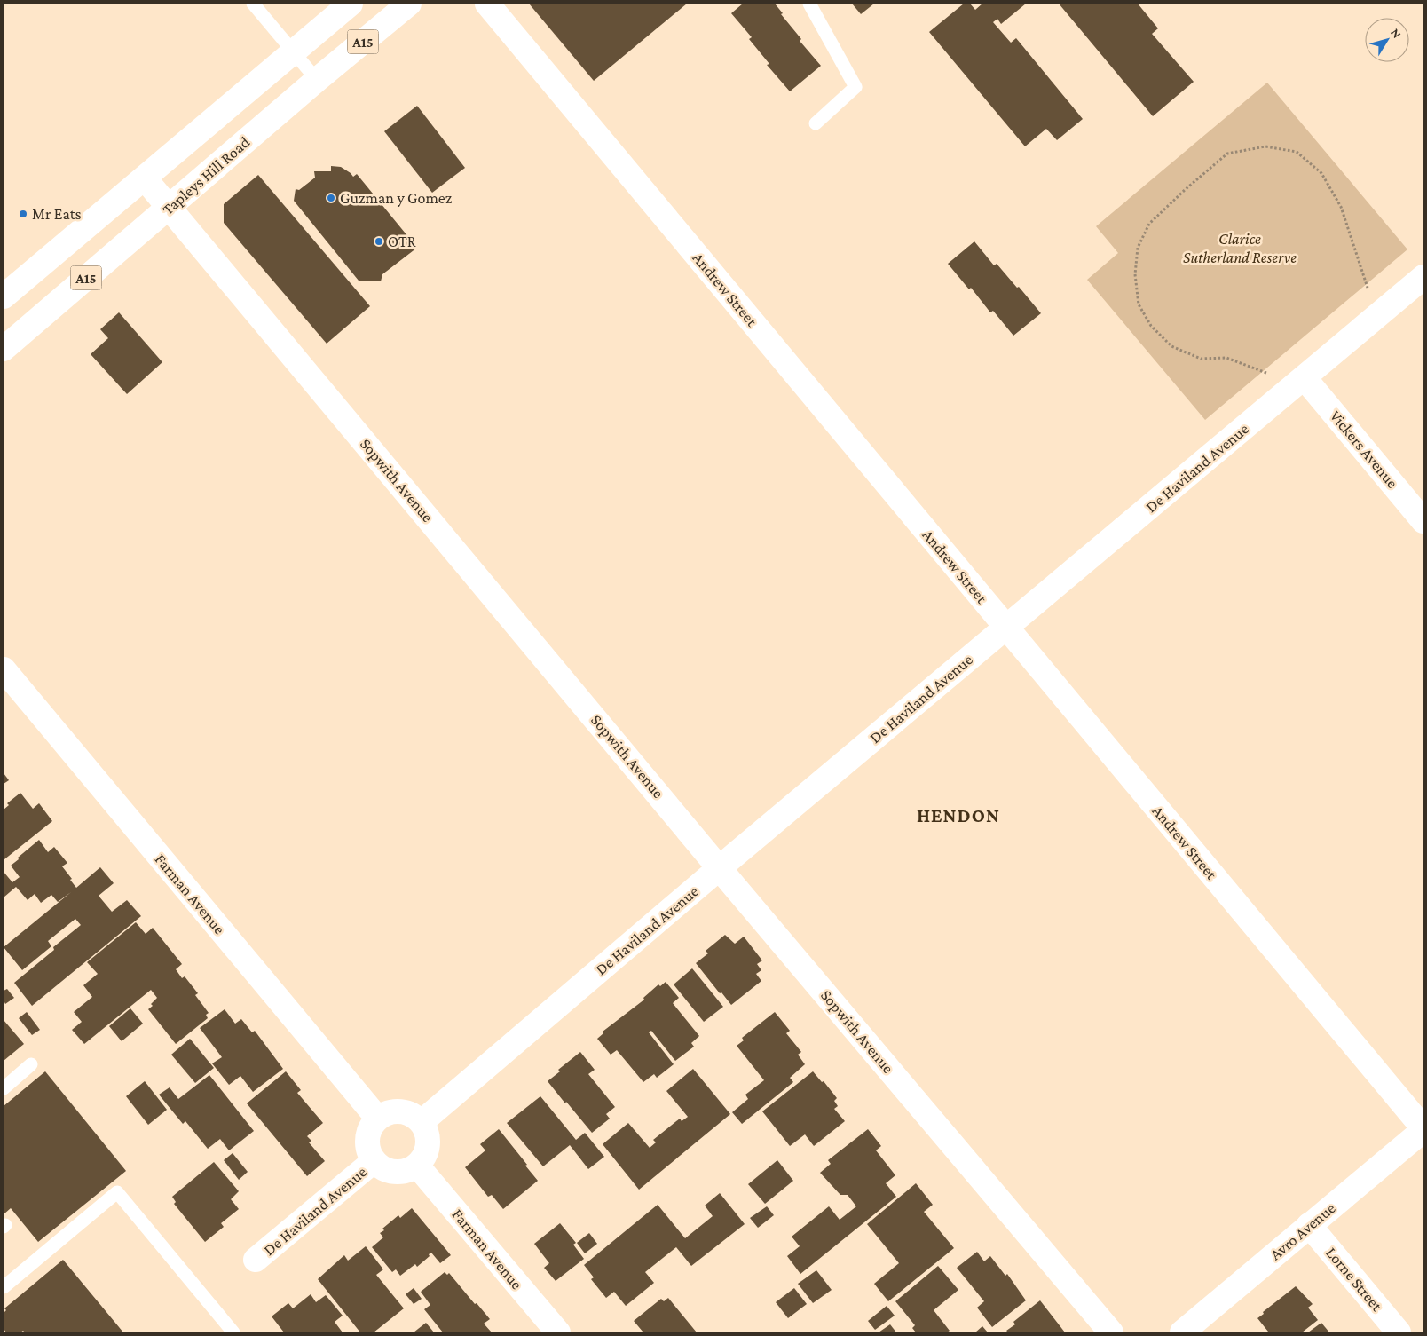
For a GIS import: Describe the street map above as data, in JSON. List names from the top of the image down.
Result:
{
  "streets": {
    "street": [
      "A15",
      "Tapleys Hill Road",
      "Andrew Street",
      "Vickers Avenue",
      "De Haviland Avenue",
      "Sopwith Avenue",
      "Farman Avenue",
      "Avro Avenue",
      "Lorne Street"
    ]
  },
  "crossings": [
    ["A15", "Sopwith Avenue"],
    ["Tapleys Hill Road", "Sopwith Avenue"],
    ["Andrew Street", "De Haviland Avenue"],
    ["Andrew Street", "Avro Avenue"],
    ["Vickers Avenue", "De Haviland Avenue"],
    ["De Haviland Avenue", "Sopwith Avenue"],
    ["De Haviland Avenue", "Farman Avenue"],
    ["Avro Avenue", "Lorne Street"]
  ],
  "districts": ["HENDON"],
  "parks": ["Clarice Sutherland Reserve"],
  "places": ["Guzman y Gomez", "Mr Eats", "OTR"],
  "north": "top right"
}
